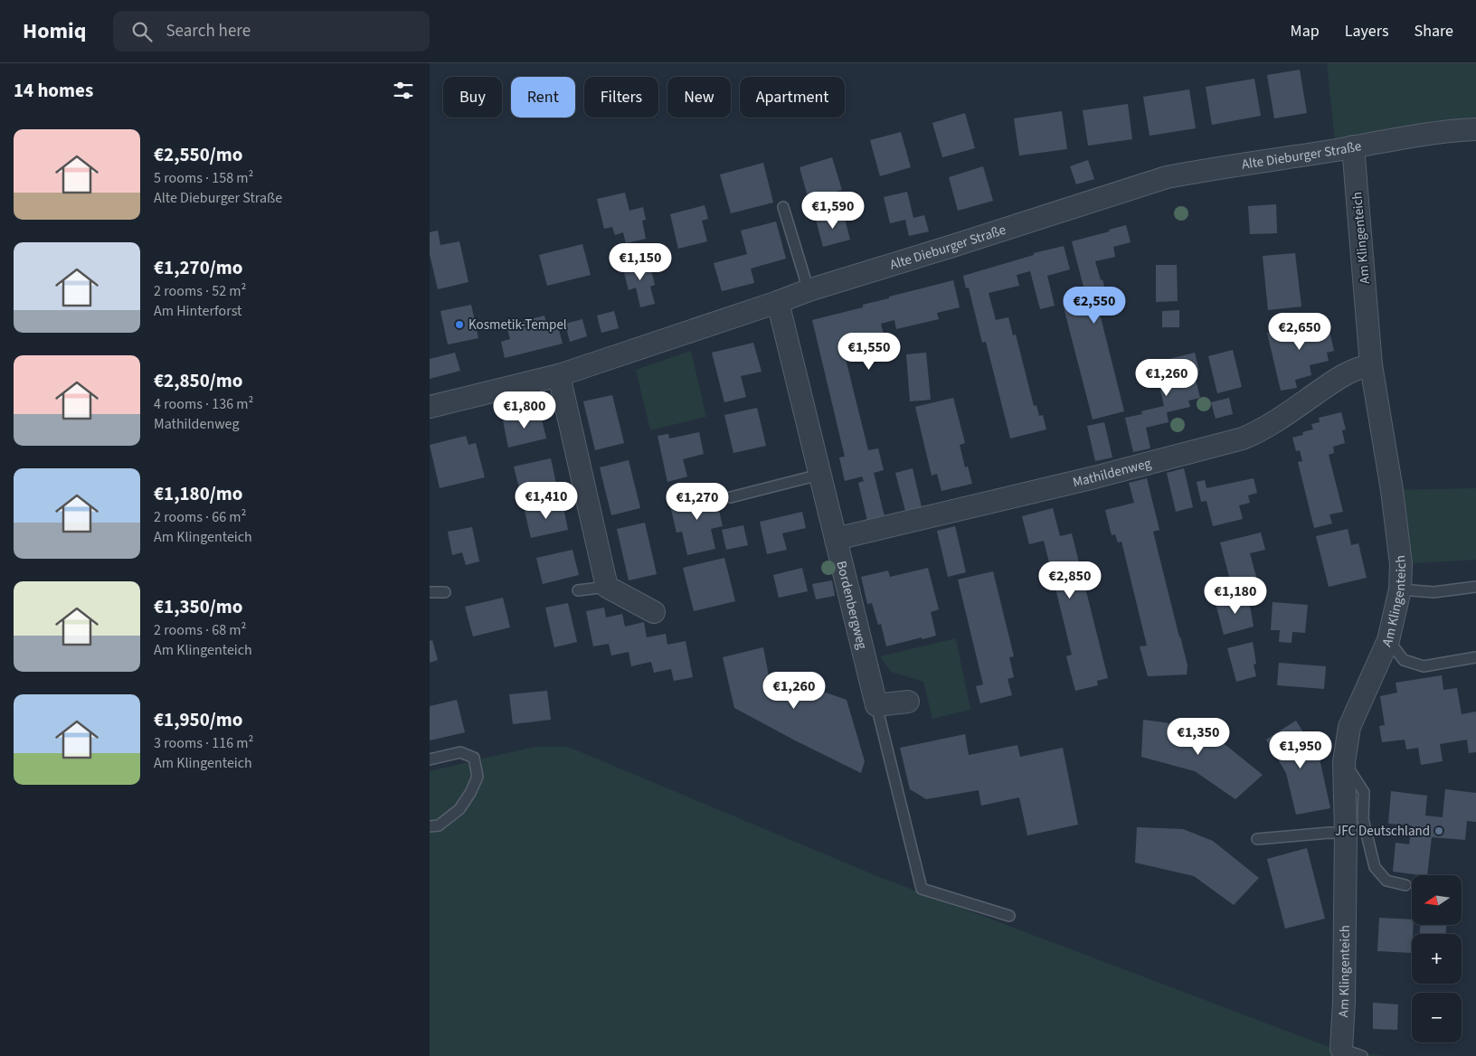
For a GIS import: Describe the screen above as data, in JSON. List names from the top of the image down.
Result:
{
  "streets": {
    "street": [
      "Alte Dieburger Straße",
      "Am Klingenteich",
      "Mathildenweg",
      "Bordenbergweg"
    ]
  },
  "crossings": [
    ["Alte Dieburger Straße", "Am Klingenteich"],
    ["Alte Dieburger Straße", "Bordenbergweg"],
    ["Am Klingenteich", "Mathildenweg"],
    ["Mathildenweg", "Bordenbergweg"]
  ],
  "places": ["Kosmetik-Tempel", "JFC Deutschland"],
  "north": "left",
  "page": {
    "header": "Homiq",
    "search": "Search here",
    "nav": ["Map", "Layers", "Share"],
    "heading": "14 homes",
    "chip": [
      "Buy",
      "Rent",
      "Filters",
      "New",
      "Apartment"
    ],
    "list": [
      {
        "name": "€2,550/mo",
        "note": "5 rooms · 158 m² · Alte Dieburger Straße"
      },
      {
        "name": "€1,270/mo",
        "note": "2 rooms · 52 m² · Am Hinterforst"
      },
      {
        "name": "€2,850/mo",
        "note": "4 rooms · 136 m² · Mathildenweg"
      },
      {
        "name": "€1,180/mo",
        "note": "2 rooms · 66 m² · Am Klingenteich"
      },
      {
        "name": "€1,350/mo",
        "note": "2 rooms · 68 m² · Am Klingenteich"
      },
      {
        "name": "€1,950/mo",
        "note": "3 rooms · 116 m² · Am Klingenteich"
      }
    ],
    "price": [
      "€1,590",
      "€1,150",
      "€2,550",
      "€2,650",
      "€1,550",
      "€1,260",
      "€1,800",
      "€1,410",
      "€1,270",
      "€2,850",
      "€1,180",
      "€1,260",
      "€1,350",
      "€1,950"
    ],
    "map_buttons": ["+", "−"]
  }
}
